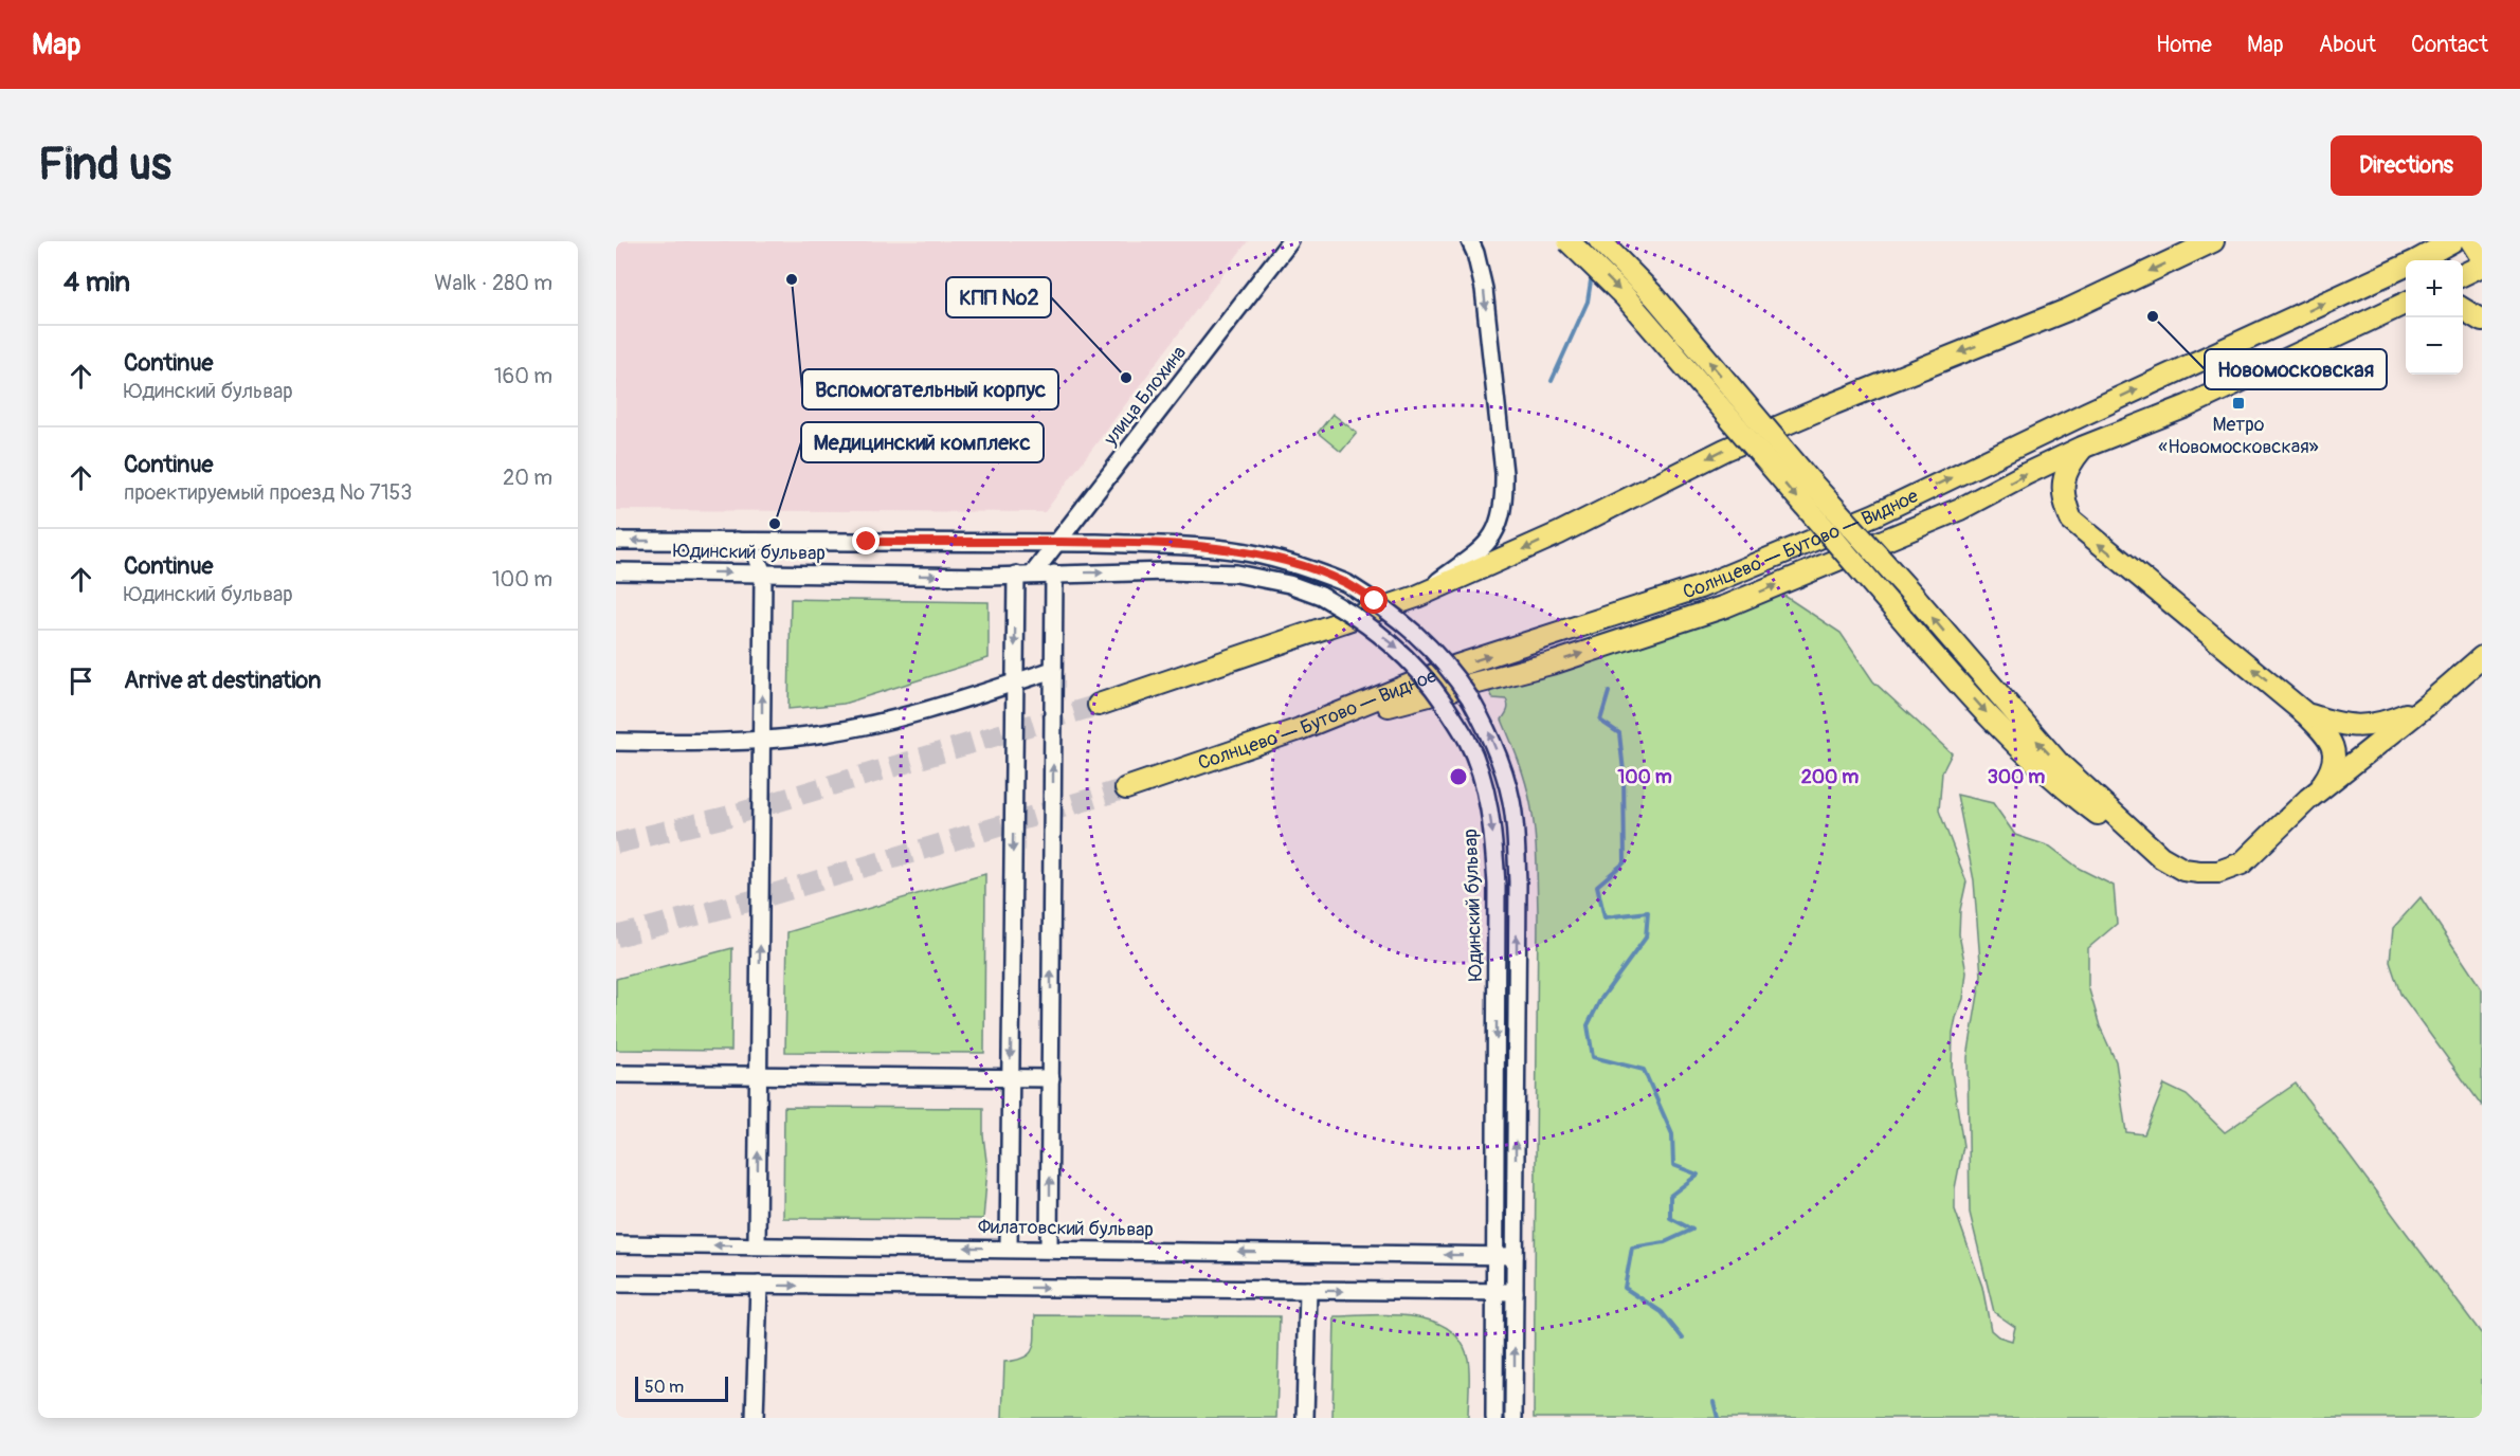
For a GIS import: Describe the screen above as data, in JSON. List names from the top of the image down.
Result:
{
  "streets": {
    "main road": ["Солнцево — Бутово — Видное"],
    "street": ["улица Блохина", "Юдинский бульвар", "Филатовский бульвар"]
  },
  "crossings": [
    ["улица Блохина", "Юдинский бульвар"],
    ["Юдинский бульвар", "Филатовский бульвар"]
  ],
  "places": {
    "other": [
      "Вспомогательный корпус",
      "Новомосковская",
      "КПП №2",
      "Медицинский комплекс"
    ],
    "transit": ["Метро «Новомосковская»"]
  },
  "scale_bar": "50 m",
  "page": {
    "header": "Map",
    "nav": [
      "Home",
      "Map",
      "About",
      "Contact"
    ],
    "buttons": "Directions",
    "title": "Find us",
    "heading": ["4 min", "Walk · 280 m"],
    "map_buttons": ["+", "−"],
    "list": [
      ["Continue", "Юдинский бульвар", "160 m"],
      ["Continue", "проектируемый проезд № 7153", "20 m"],
      ["Continue", "Юдинский бульвар", "100 m"],
      "Arrive at destination"
    ],
    "scale": "50 m"
  },
  "rings": ["100 m", "200 m", "300 m"]
}
